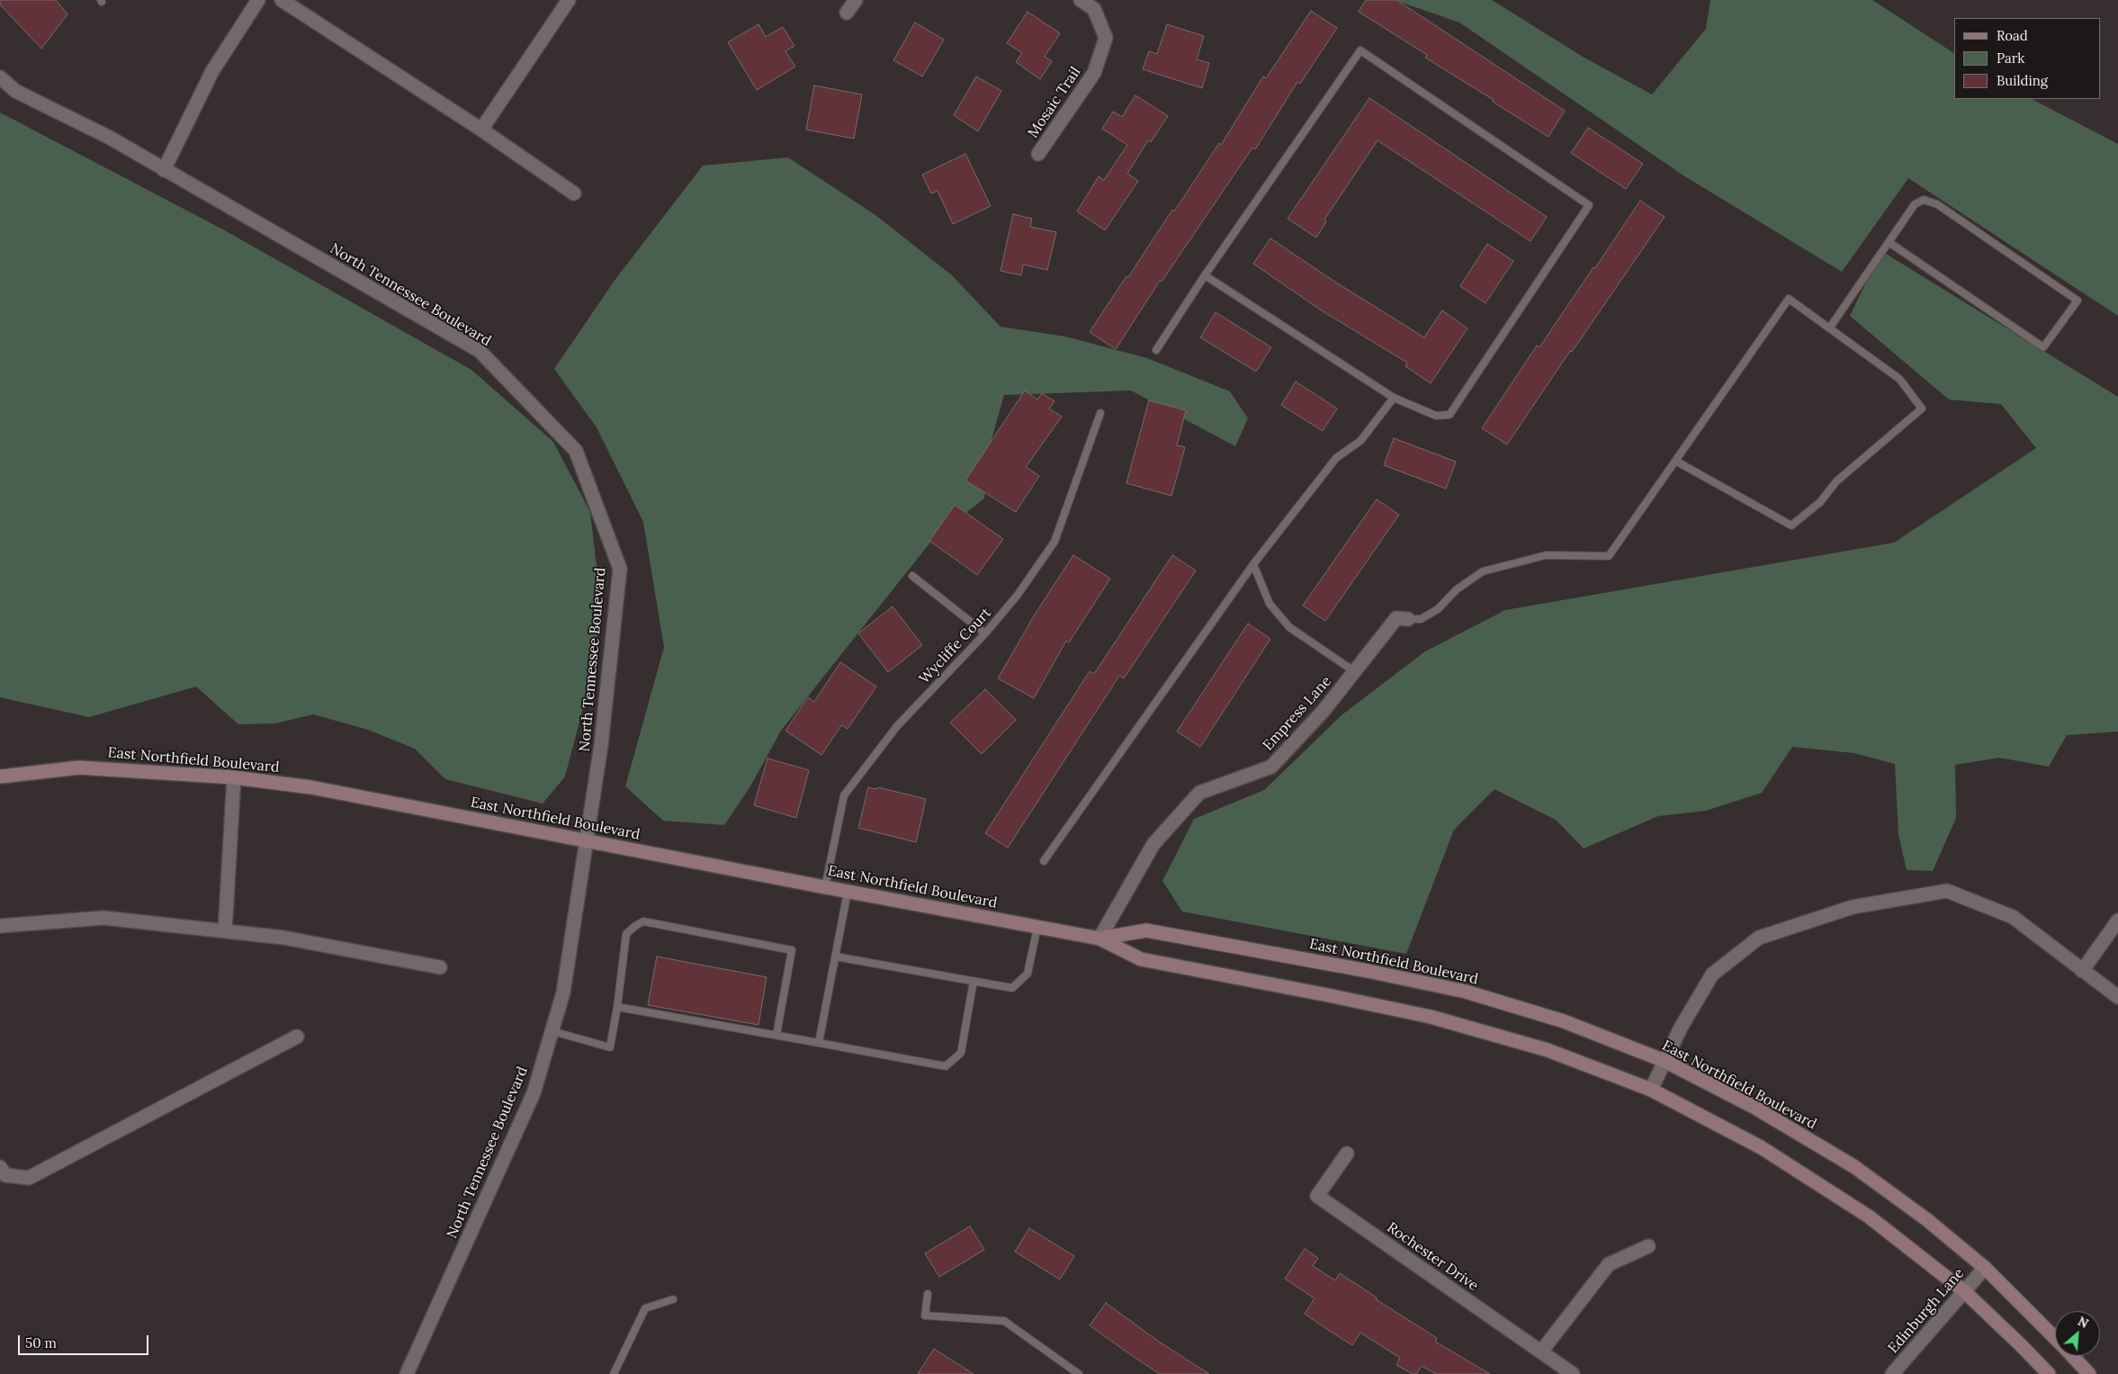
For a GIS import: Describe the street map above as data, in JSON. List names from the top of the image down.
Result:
{
  "streets": {
    "main road": ["East Northfield Boulevard"],
    "street": [
      "Mosaic Trail",
      "North Tennessee Boulevard",
      "Empress Lane",
      "Rochester Drive",
      "Edinburgh Lane"
    ],
    "lane": ["Wycliffe Court"]
  },
  "crossings": [
    ["North Tennessee Boulevard", "East Northfield Boulevard"],
    ["Wycliffe Court", "East Northfield Boulevard"],
    ["Empress Lane", "East Northfield Boulevard"],
    ["East Northfield Boulevard", "Edinburgh Lane"]
  ],
  "legend": ["Road", "Park", "Building"],
  "scale_bar": "50 m",
  "north": "top right"
}
